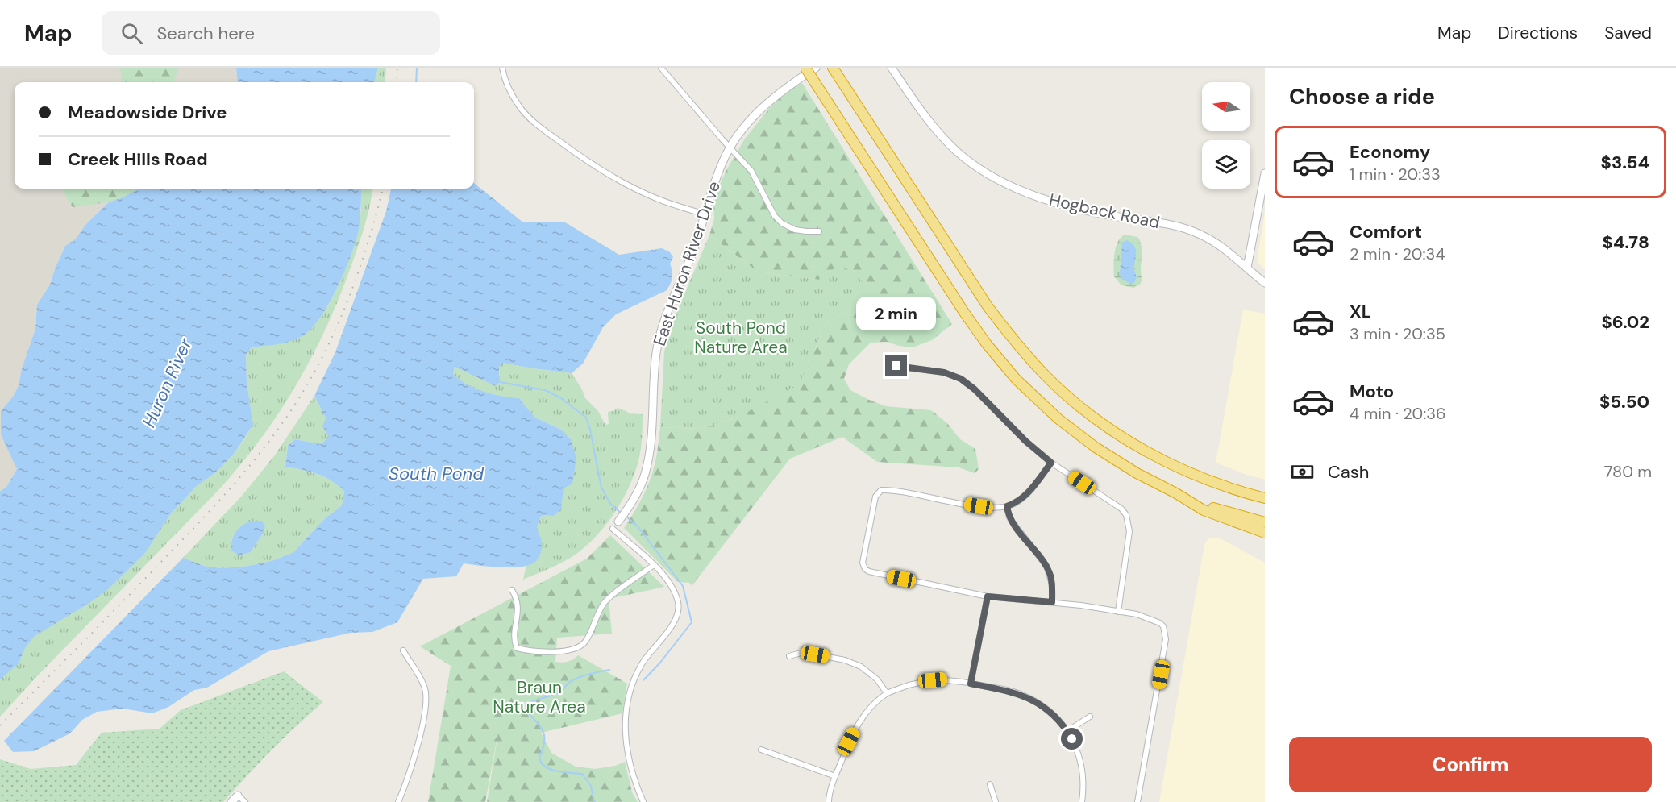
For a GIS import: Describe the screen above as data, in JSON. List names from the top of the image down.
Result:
{
  "streets": {
    "main road": ["Hogback Road", "East Huron River Drive"]
  },
  "water": ["Huron River", "South Pond"],
  "parks": ["South Pond Nature Area", "Braun Nature Area"],
  "north": "left",
  "page": {
    "header": "Map",
    "search": "Search here",
    "nav": ["Map", "Directions", "Saved"],
    "heading": "Choose a ride",
    "banner": ["Meadowside Drive", "Creek Hills Road"],
    "list": [
      {
        "name": "Economy",
        "note": "1 min · 20:33",
        "value": "$3.54"
      },
      {
        "name": "Comfort",
        "note": "2 min · 20:34",
        "value": "$4.78"
      },
      {
        "name": "XL",
        "note": "3 min · 20:35",
        "value": "$6.02"
      },
      {
        "name": "Moto",
        "note": "4 min · 20:36",
        "value": "$5.50"
      }
    ],
    "bubble": "2 min",
    "pay": ["Cash", "780 m"],
    "buttons": "Confirm"
  }
}
